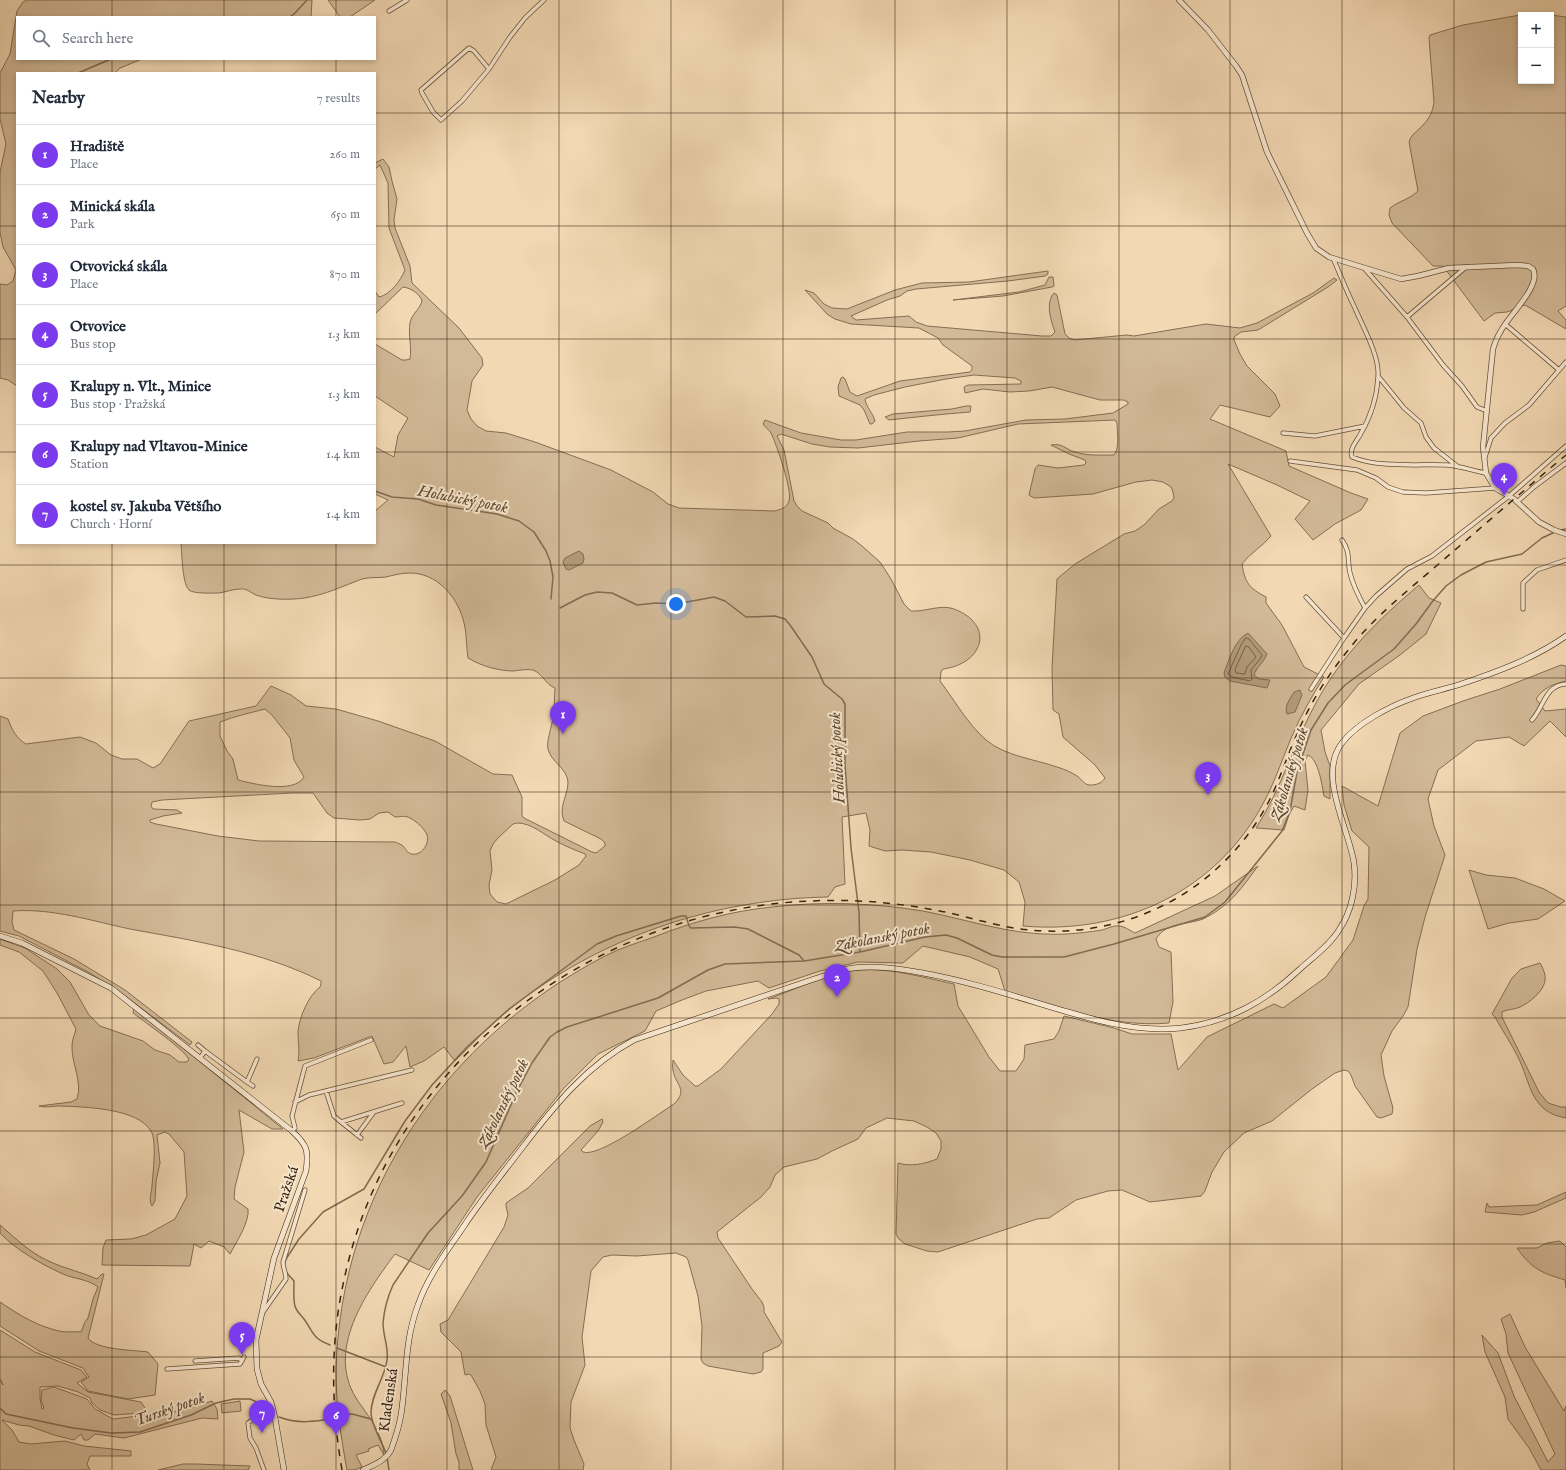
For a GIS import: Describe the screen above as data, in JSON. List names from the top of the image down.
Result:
{
  "streets": {
    "main road": ["Pražská", "Kladenská"]
  },
  "water": ["Holubický potok", "Zákolanský potok", "Turský potok"],
  "page": {
    "map_buttons": ["+", "−"],
    "search": "Search here",
    "heading": ["Nearby", "7 results"],
    "list": [
      {
        "mark": "1",
        "name": "Hradiště",
        "note": "Place",
        "value": "260 m"
      },
      {
        "mark": "2",
        "name": "Minická skála",
        "note": "Park",
        "value": "650 m"
      },
      {
        "mark": "3",
        "name": "Otvovická skála",
        "note": "Place",
        "value": "870 m"
      },
      {
        "mark": "4",
        "name": "Otvovice",
        "note": "Bus stop",
        "value": "1.3 km"
      },
      {
        "mark": "5",
        "name": "Kralupy n. Vlt., Minice",
        "note": "Bus stop · Pražská",
        "value": "1.3 km"
      },
      {
        "mark": "6",
        "name": "Kralupy nad Vltavou-Minice",
        "note": "Station",
        "value": "1.4 km"
      },
      {
        "mark": "7",
        "name": "kostel sv. Jakuba Většího",
        "note": "Church · Horní",
        "value": "1.4 km"
      }
    ],
    "pins": [
      "4",
      "1",
      "3",
      "2",
      "5",
      "7",
      "6"
    ]
  }
}
